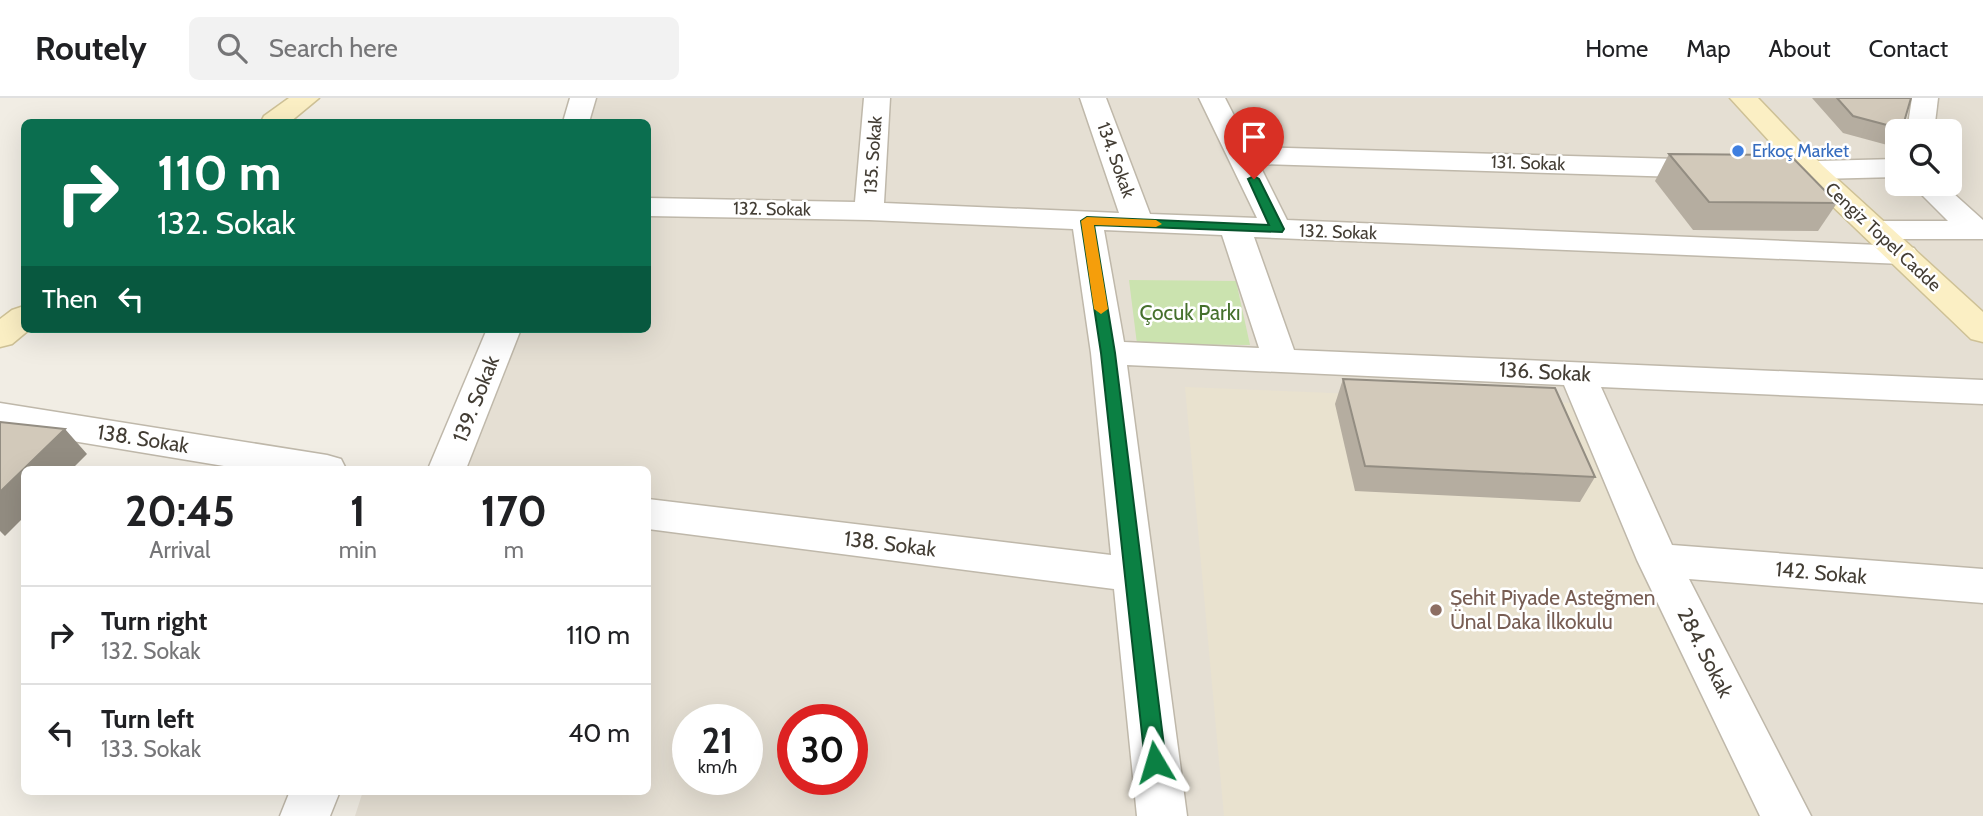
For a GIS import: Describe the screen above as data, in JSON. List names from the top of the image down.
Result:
{
  "streets": {
    "street": [
      "135. Sokak",
      "134. Sokak",
      "131. Sokak",
      "132. Sokak",
      "Cengiz Topel Cadde",
      "136. Sokak",
      "139. Sokak",
      "138. Sokak",
      "142. Sokak",
      "284. Sokak"
    ]
  },
  "crossings": [
    ["135. Sokak", "132. Sokak"],
    ["134. Sokak", "132. Sokak"],
    ["131. Sokak", "Cengiz Topel Cadde"],
    ["132. Sokak", "Cengiz Topel Cadde"],
    ["136. Sokak", "284. Sokak"],
    ["142. Sokak", "284. Sokak"]
  ],
  "parks": ["Çocuk Parkı"],
  "places": ["Erkoç Market", "Şehit Piyade Asteğmen Ünal Daka İlkokulu"],
  "page": {
    "header": "Routely",
    "search": "Search here",
    "nav": [
      "Home",
      "Map",
      "About",
      "Contact"
    ],
    "turn": ["110 m", "132. Sokak"],
    "then": "Then",
    "eta": [
      "20:45",
      "Arrival",
      "1",
      "min",
      "170",
      "m"
    ],
    "list": [
      {
        "name": "Turn right",
        "note": "132. Sokak",
        "value": "110 m"
      },
      {
        "name": "Turn left",
        "note": "133. Sokak",
        "value": "40 m"
      }
    ],
    "speed": "21 km/h",
    "limit": "30"
  }
}
